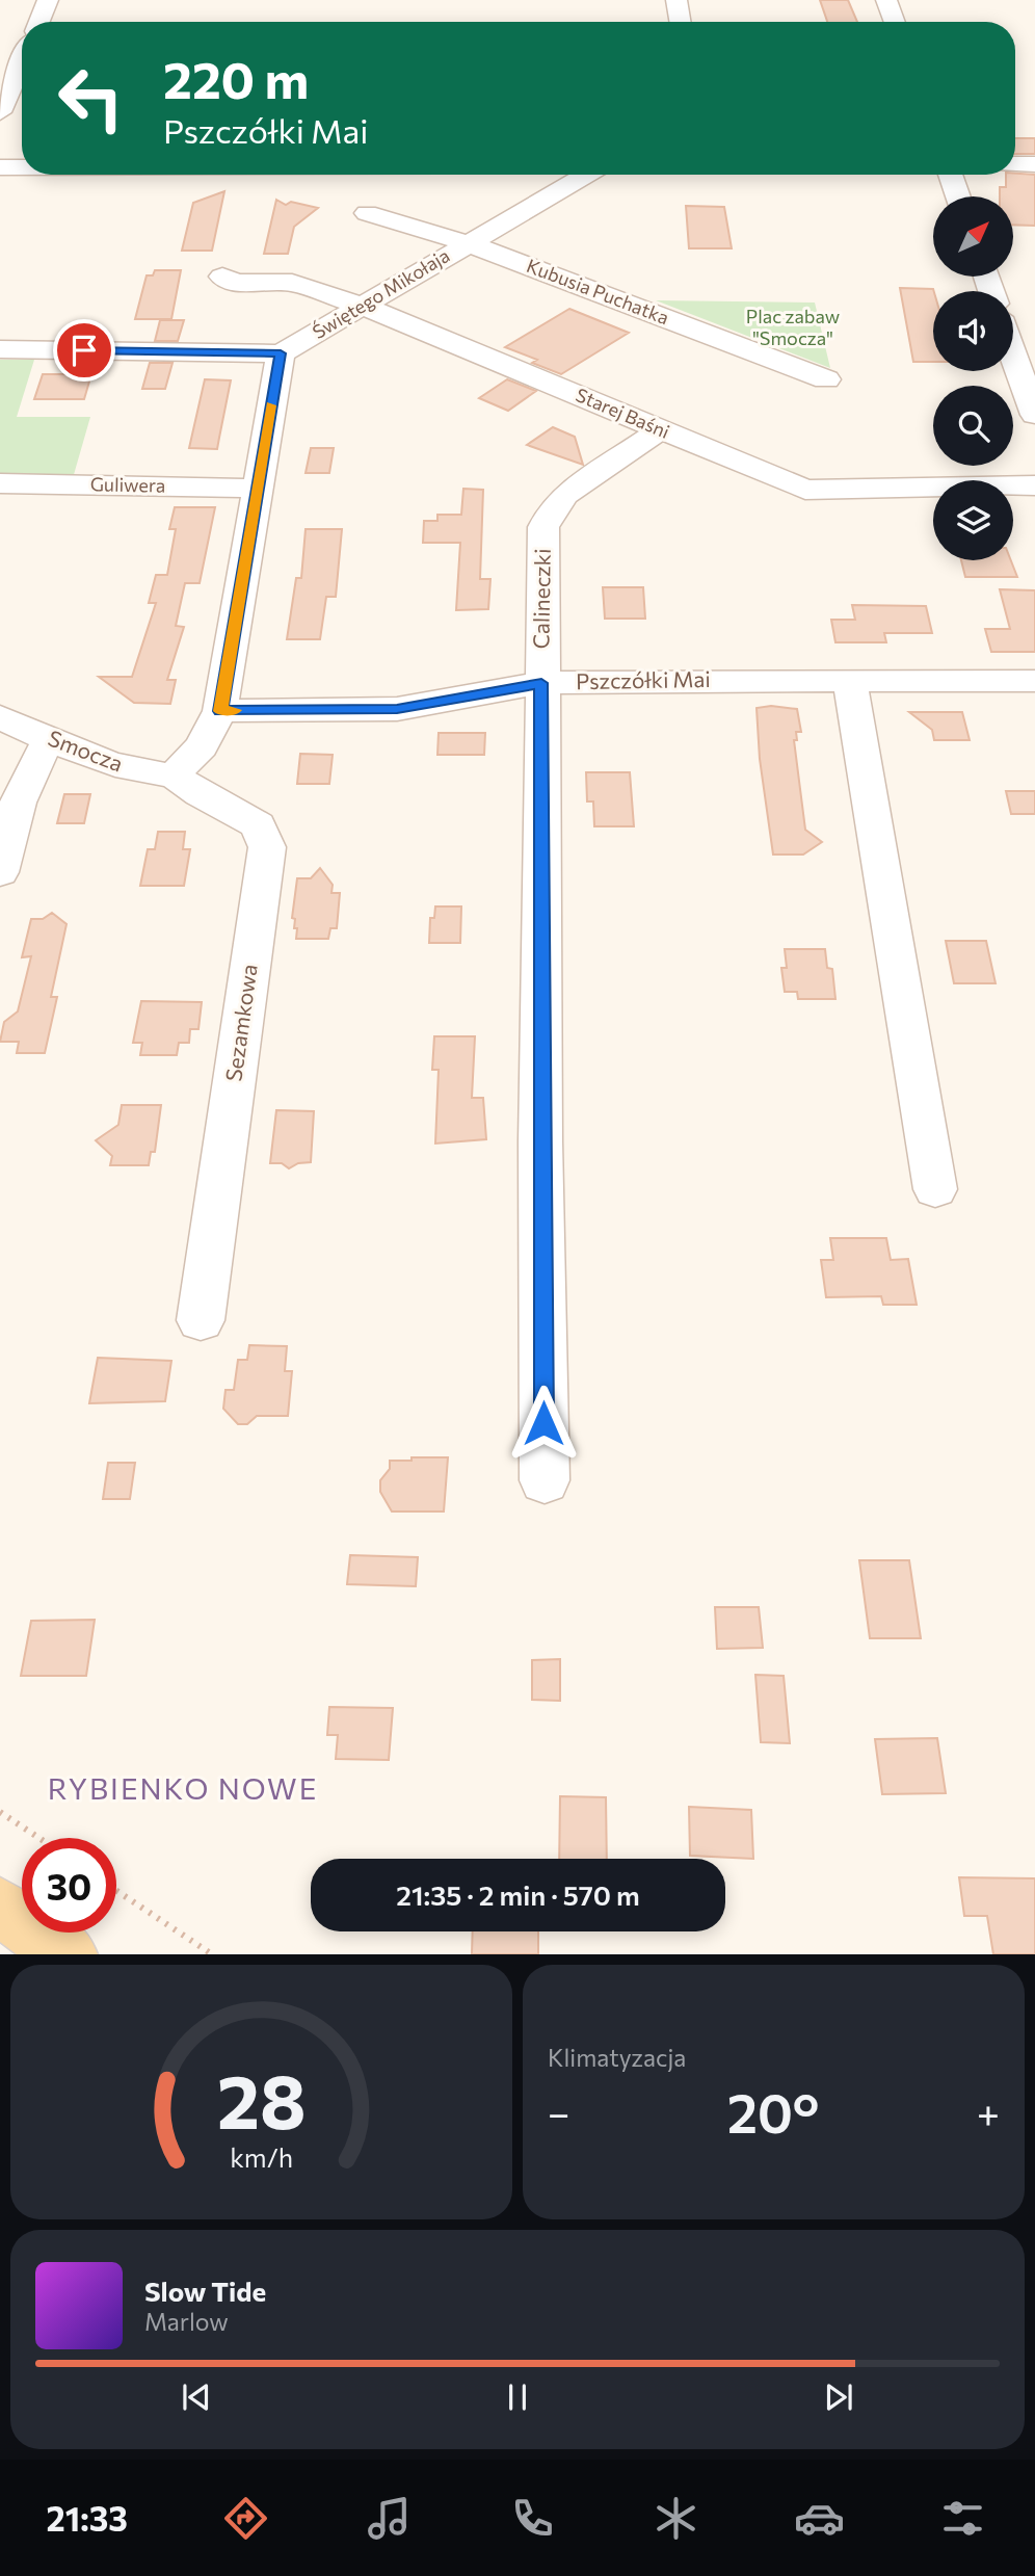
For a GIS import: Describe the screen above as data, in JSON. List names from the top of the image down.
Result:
{
  "streets": {
    "street": [
      "Kubusia Puchatka",
      "Świętego Mikołaja",
      "Starej Baśni",
      "Guliwera",
      "Calineczki",
      "Pszczółki Mai",
      "Smocza",
      "Sezamkowa"
    ]
  },
  "crossings": [
    ["Kubusia Puchatka", "Świętego Mikołaja"],
    ["Świętego Mikołaja", "Starej Baśni"],
    ["Starej Baśni", "Calineczki"],
    ["Calineczki", "Pszczółki Mai"],
    ["Smocza", "Sezamkowa"]
  ],
  "districts": ["RYBIENKO NOWE"],
  "parks": ["Plac zabaw \"Smocza\""],
  "north": "top right",
  "page": {
    "turn": ["220 m", "Pszczółki Mai"],
    "limit": "30",
    "trip": "21:35 · 2 min · 570 m",
    "tile": "Klimatyzacja",
    "heat": ["−", "20°", "+"],
    "song": ["Slow Tide", "Marlow"],
    "tabs": "21:33",
    "gauge": ["28", "km/h"]
  }
}
